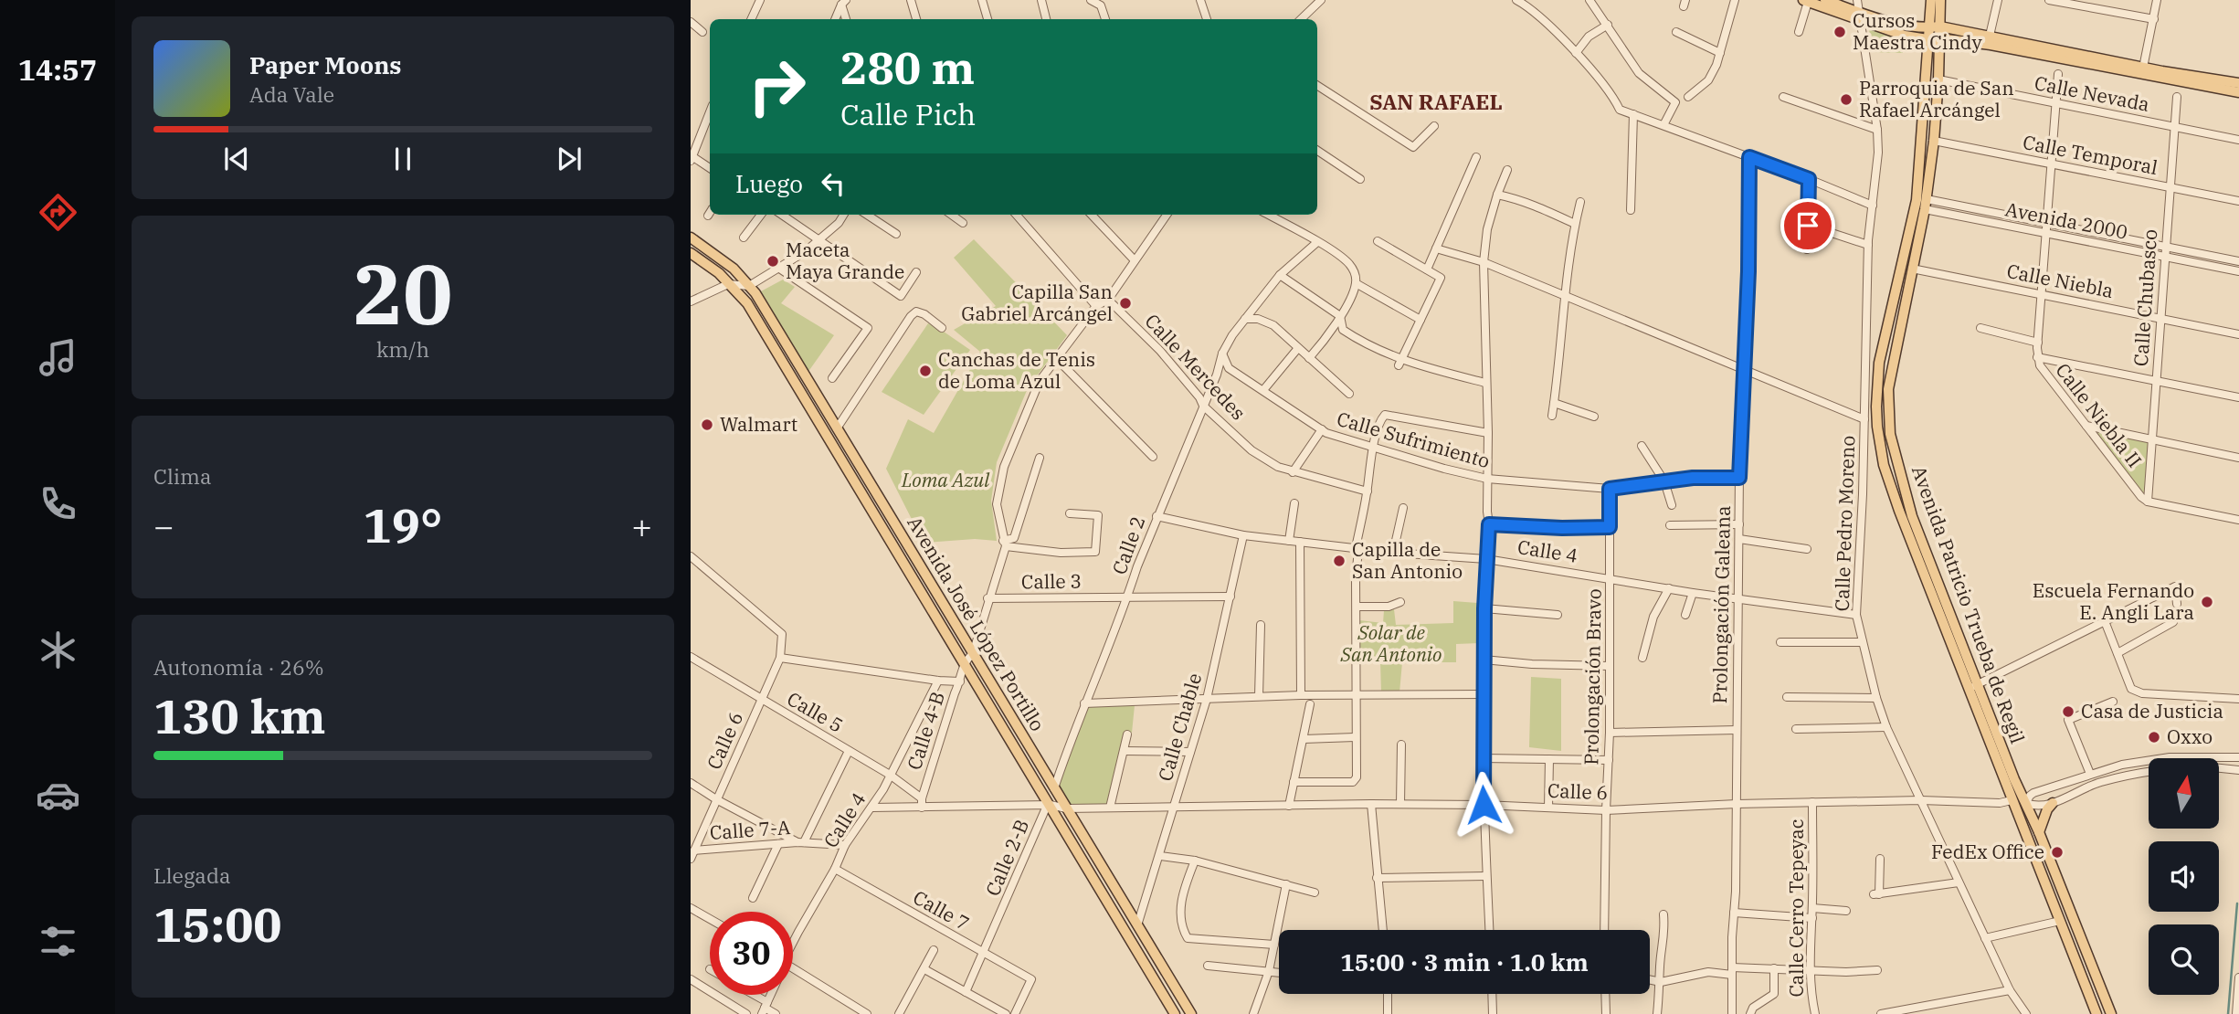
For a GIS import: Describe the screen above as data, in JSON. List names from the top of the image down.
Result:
{
  "streets": {
    "main road": ["Avenida Patricio Trueba de Regil", "Avenida José López Portillo"],
    "street": [
      "Calle Nevada",
      "Calle Temporal",
      "Avenida 2000",
      "Calle Niebla",
      "Calle Chubasco",
      "Calle Mercedes",
      "Calle Niebla II",
      "Calle Sufrimiento",
      "Calle Pedro Moreno",
      "Calle 2",
      "Calle 4",
      "Calle 3",
      "Prolongación Galeana",
      "Prolongación Bravo",
      "Calle 5",
      "Calle Chable",
      "Calle 4-B",
      "Calle 6",
      "Calle 7-A",
      "Calle 2-B",
      "Calle Cerro Tepeyac",
      "Calle 7"
    ]
  },
  "crossings": [
    ["Calle Nevada", "Calle Chubasco"],
    ["Calle Nevada", "Calle Niebla II"],
    ["Calle Nevada", "Avenida Patricio Trueba de Regil"],
    ["Calle Temporal", "Calle Chubasco"],
    ["Calle Temporal", "Calle Niebla II"],
    ["Calle Temporal", "Avenida Patricio Trueba de Regil"],
    ["Avenida 2000", "Calle Chubasco"],
    ["Avenida 2000", "Calle Niebla II"],
    ["Avenida 2000", "Avenida Patricio Trueba de Regil"],
    ["Calle Niebla", "Calle Chubasco"],
    ["Calle Niebla", "Calle Niebla II"],
    ["Calle Niebla", "Avenida Patricio Trueba de Regil"],
    ["Calle Chubasco", "Calle Niebla II"],
    ["Calle Mercedes", "Calle 2"],
    ["Calle Sufrimiento", "Calle 2"],
    ["Calle Sufrimiento", "Prolongación Galeana"],
    ["Calle Sufrimiento", "Prolongación Bravo"],
    ["Calle Pedro Moreno", "Calle 4"],
    ["Calle Pedro Moreno", "Calle 6"],
    ["Calle 2", "Calle 4"],
    ["Calle 2", "Calle 3"],
    ["Calle 2", "Avenida José López Portillo"],
    ["Calle 4", "Prolongación Galeana"],
    ["Calle 4", "Prolongación Bravo"],
    ["Calle 4", "Calle 5"],
    ["Calle 4", "Calle Chable"],
    ["Calle 4", "Calle 7-A"],
    ["Calle 4", "Calle 7"],
    ["Calle 3", "Calle Chable"],
    ["Prolongación Galeana", "Calle 6"],
    ["Avenida Patricio Trueba de Regil", "Calle 6"],
    ["Avenida José López Portillo", "Calle Chable"],
    ["Avenida José López Portillo", "Calle 4-B"],
    ["Avenida José López Portillo", "Calle 6"],
    ["Avenida José López Portillo", "Calle 2-B"],
    ["Prolongación Bravo", "Calle 6"],
    ["Calle 5", "Calle 4-B"],
    ["Calle 5", "Calle 6"],
    ["Calle Chable", "Calle 6"],
    ["Calle 6", "Calle 7-A"],
    ["Calle 6", "Calle Cerro Tepeyac"],
    ["Calle 2-B", "Calle 7"]
  ],
  "districts": ["SAN RAFAEL"],
  "parks": ["Loma Azul", "Solar de San Antonio"],
  "places": [
    "Cursos Maestra Cindy",
    "Parroquia de San Rafael Arcángel",
    "Maceta Maya Grande",
    "Capilla San Gabriel Arcángel",
    "Canchas de Tenis de Loma Azul",
    "Walmart",
    "Capilla de San Antonio",
    "Escuela Fernando E. Angli Lara",
    "Casa de Justicia",
    "Oxxo",
    "FedEx Office"
  ],
  "north": "top",
  "page": {
    "tabs": "14:57",
    "turn": ["280 m", "Calle Pich"],
    "song": ["Paper Moons", "Ada Vale"],
    "then": "Luego",
    "tile": [
      ["20", "km/h"],
      "Clima",
      ["Autonomía · 26%", "130 km"],
      ["Llegada", "15:00"]
    ],
    "heat": ["−", "19°", "+"],
    "limit": "30",
    "trip": "15:00 · 3 min · 1.0 km"
  }
}
